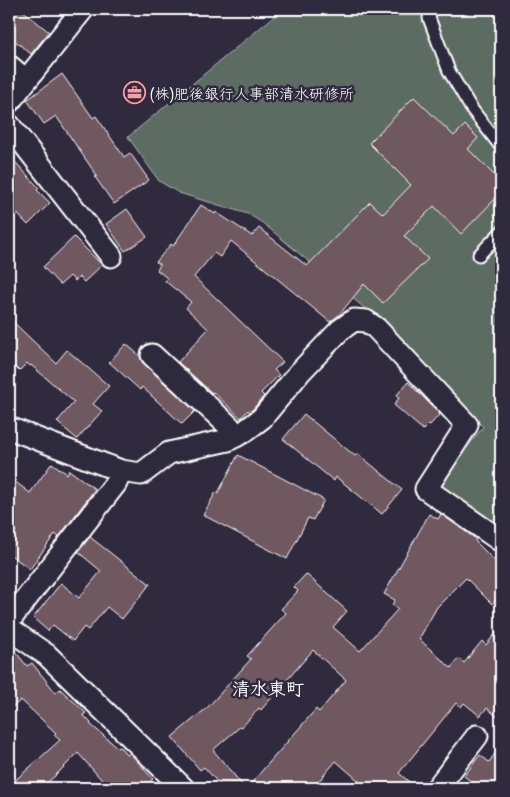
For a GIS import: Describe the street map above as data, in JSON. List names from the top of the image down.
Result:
{
  "districts": ["清水東町"],
  "places": {
    "office": ["(株)肥後銀行人事部清水研修所"]
  }
}
